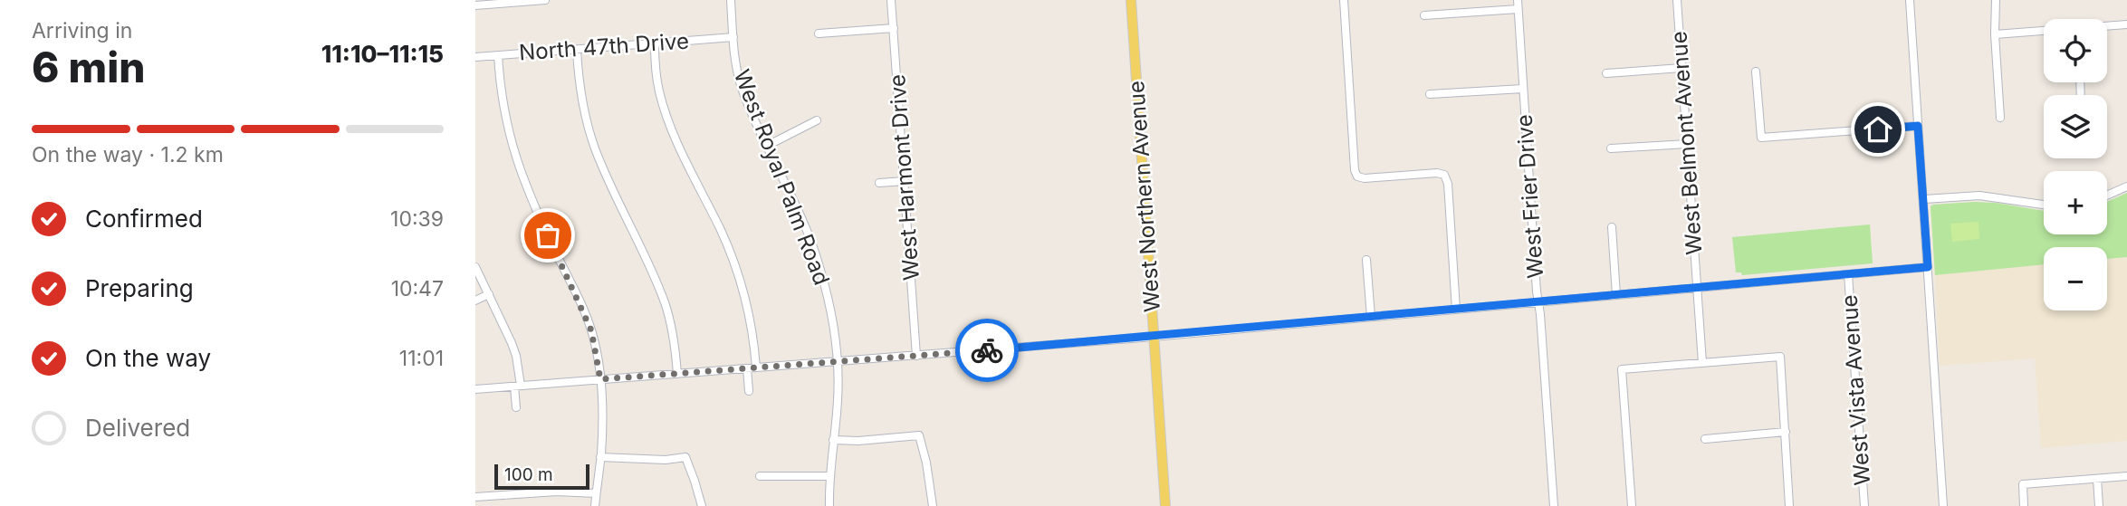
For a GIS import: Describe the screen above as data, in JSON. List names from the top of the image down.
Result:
{
  "streets": {
    "main road": ["West Northern Avenue"],
    "street": [
      "North 47th Drive",
      "West Belmont Avenue",
      "West Royal Palm Road",
      "West Harmont Drive",
      "West Frier Drive",
      "West Vista Avenue"
    ]
  },
  "crossings": [
    ["North 47th Drive", "West Royal Palm Road"]
  ],
  "scale_bar": "100 m",
  "page": {
    "heading": ["6 min", "Arriving in", "11:10–11:15"],
    "map_buttons": ["+", "−"],
    "bar": "On the way · 1.2 km",
    "list": [
      ["Confirmed", "10:39"],
      ["Preparing", "10:47"],
      ["On the way", "11:01"],
      "Delivered"
    ],
    "scale": "100 m"
  }
}
